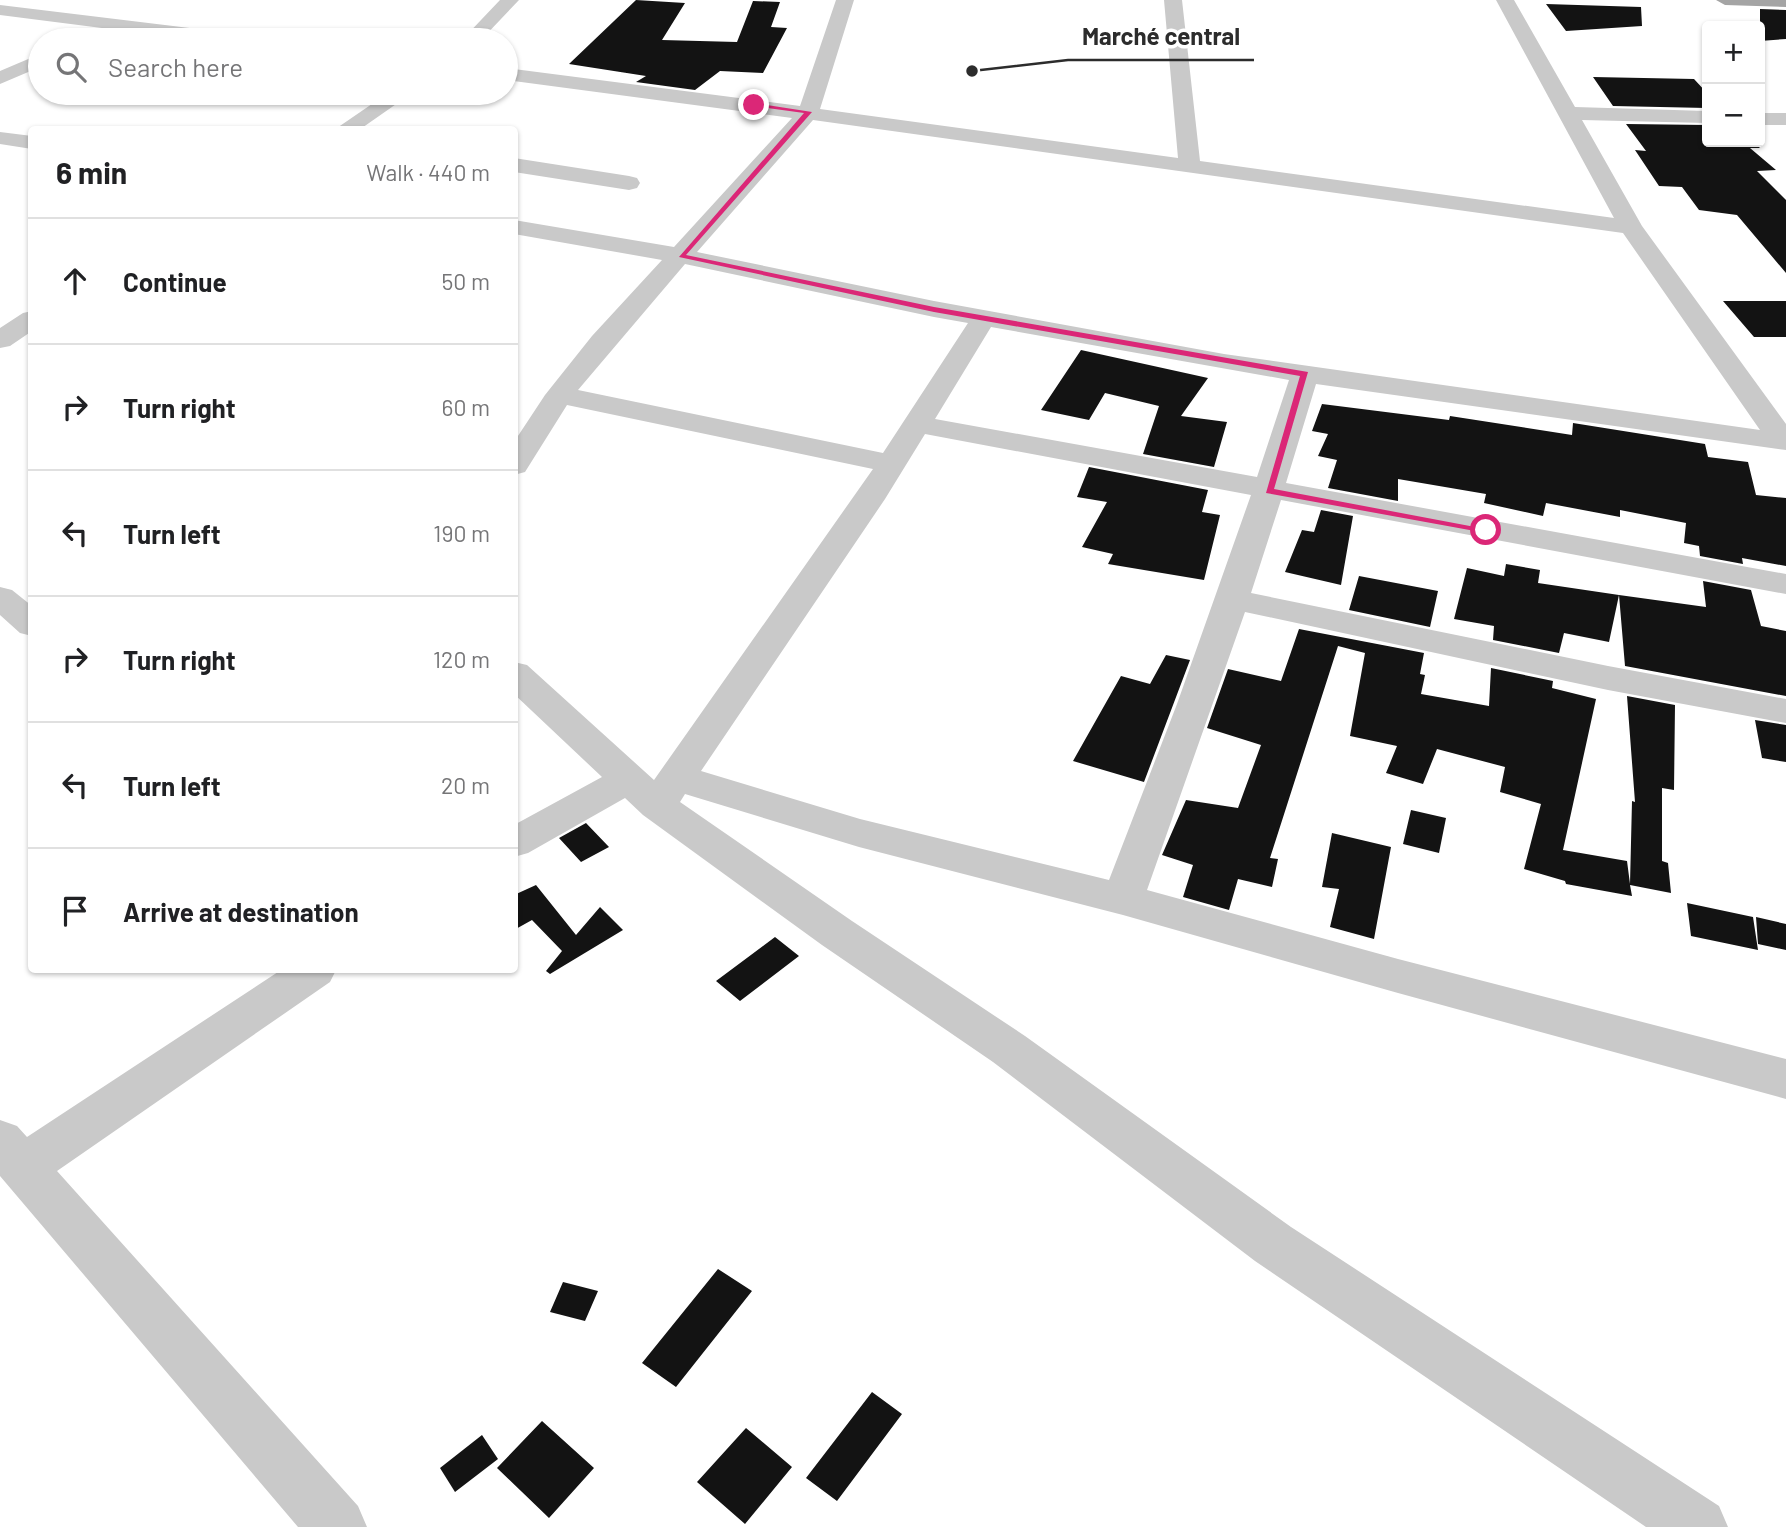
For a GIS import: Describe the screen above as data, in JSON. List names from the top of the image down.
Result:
{
  "places": ["Marché central"],
  "page": {
    "map_buttons": ["+", "−"],
    "search": "Search here",
    "heading": ["6 min", "Walk · 440 m"],
    "list": [
      ["Continue", "50 m"],
      ["Turn right", "60 m"],
      ["Turn left", "190 m"],
      ["Turn right", "120 m"],
      ["Turn left", "20 m"],
      "Arrive at destination"
    ]
  }
}
